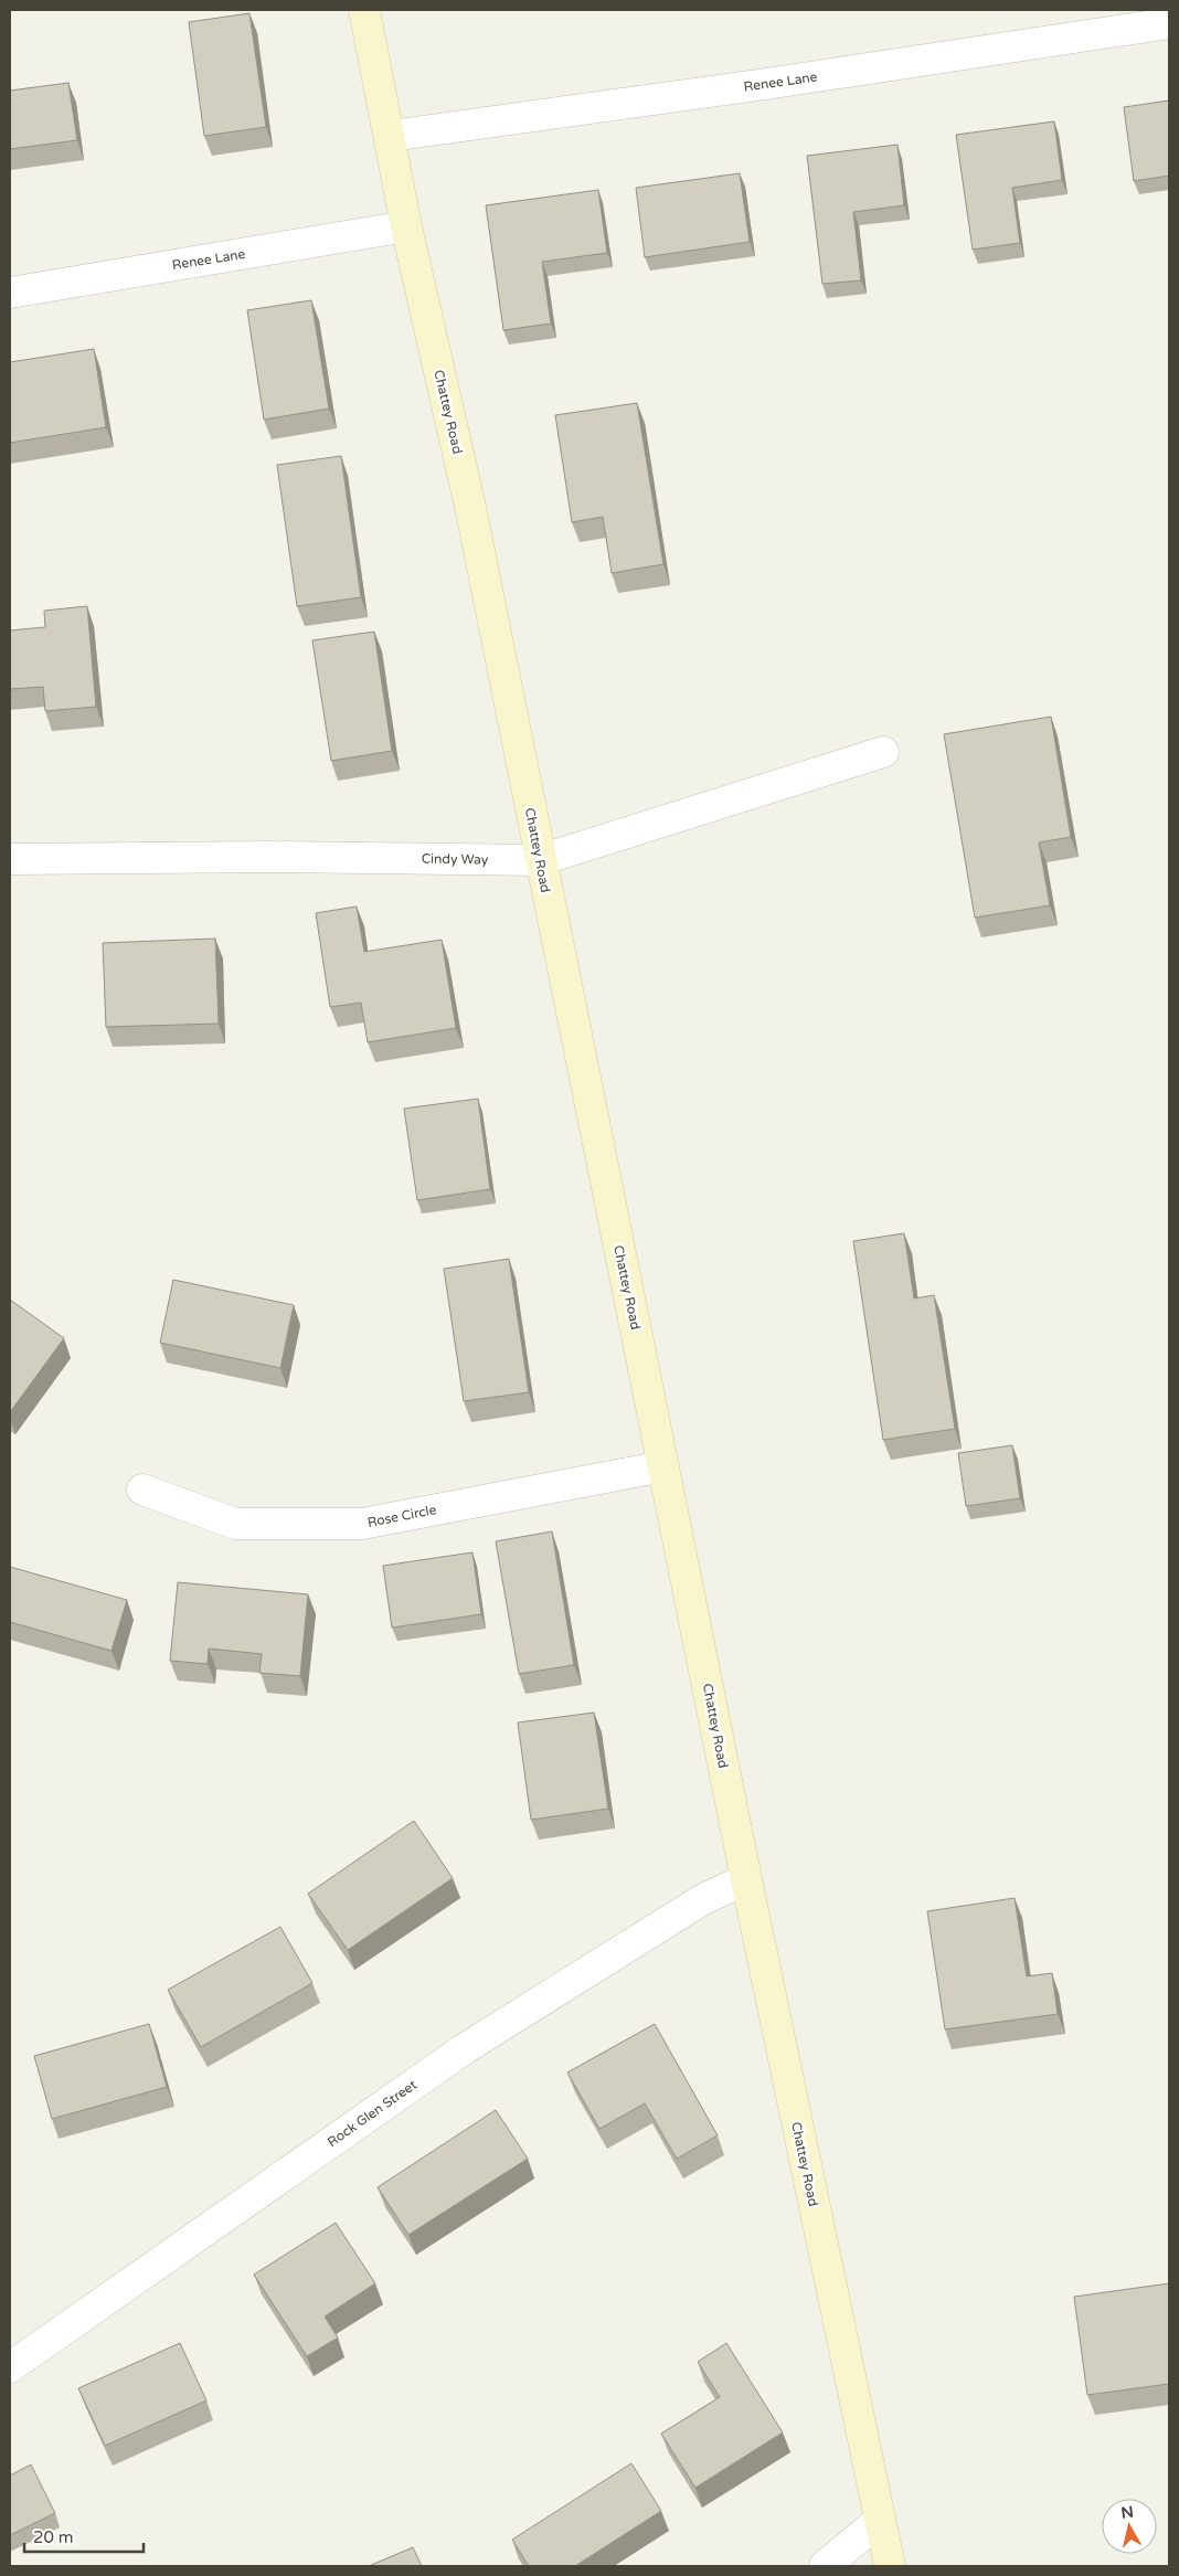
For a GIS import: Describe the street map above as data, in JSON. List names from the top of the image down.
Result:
{
  "streets": {
    "street": [
      "Renee Lane",
      "Chattey Road",
      "Cindy Way",
      "Rose Circle",
      "Rock Glen Street"
    ]
  },
  "crossings": [
    ["Renee Lane", "Chattey Road"],
    ["Chattey Road", "Cindy Way"],
    ["Chattey Road", "Rose Circle"],
    ["Chattey Road", "Rock Glen Street"]
  ],
  "scale_bar": "20 m",
  "north": "top"
}
